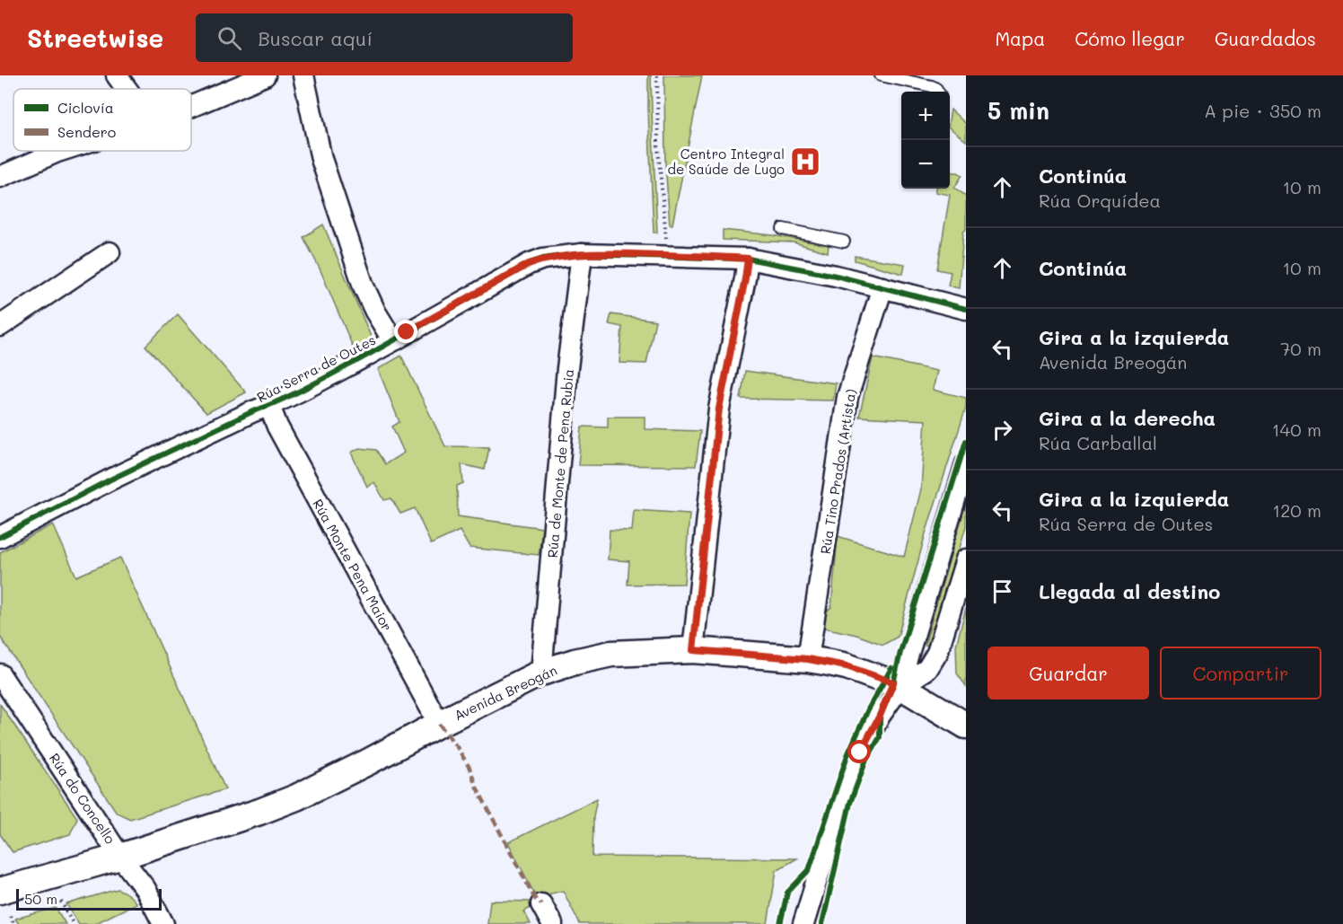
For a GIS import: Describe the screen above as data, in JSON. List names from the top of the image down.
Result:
{
  "streets": {
    "street": [
      "Rúa Serra de Outes",
      "Rúa de Monte de Pena Rubia",
      "Rúa Tino Prados (Artista)",
      "Rúa Monte Pena Maior",
      "Avenida Breogán",
      "Rúa do Concello"
    ]
  },
  "crossings": [
    ["Rúa Serra de Outes", "Rúa de Monte de Pena Rubia"],
    ["Rúa Serra de Outes", "Rúa Tino Prados (Artista)"],
    ["Rúa Serra de Outes", "Rúa Monte Pena Maior"],
    ["Rúa de Monte de Pena Rubia", "Avenida Breogán"],
    ["Rúa Tino Prados (Artista)", "Avenida Breogán"],
    ["Rúa Monte Pena Maior", "Avenida Breogán"],
    ["Avenida Breogán", "Rúa do Concello"]
  ],
  "places": {
    "hospital": ["Centro Integral de Saúde de Lugo"]
  },
  "legend": ["Ciclovía", "Sendero"],
  "scale_bar": "50 m",
  "page": {
    "header": "Streetwise",
    "search": "Buscar aquí",
    "nav": ["Mapa", "Cómo llegar", "Guardados"],
    "heading": ["5 min", "A pie · 350 m"],
    "map_buttons": ["+", "−"],
    "list": [
      ["Continúa", "Rúa Orquídea", "10 m"],
      ["Continúa", "10 m"],
      ["Gira a la izquierda", "Avenida Breogán", "70 m"],
      ["Gira a la derecha", "Rúa Carballal", "140 m"],
      ["Gira a la izquierda", "Rúa Serra de Outes", "120 m"],
      "Llegada al destino"
    ],
    "buttons": ["Guardar", "Compartir"],
    "scale": "50 m"
  }
}
